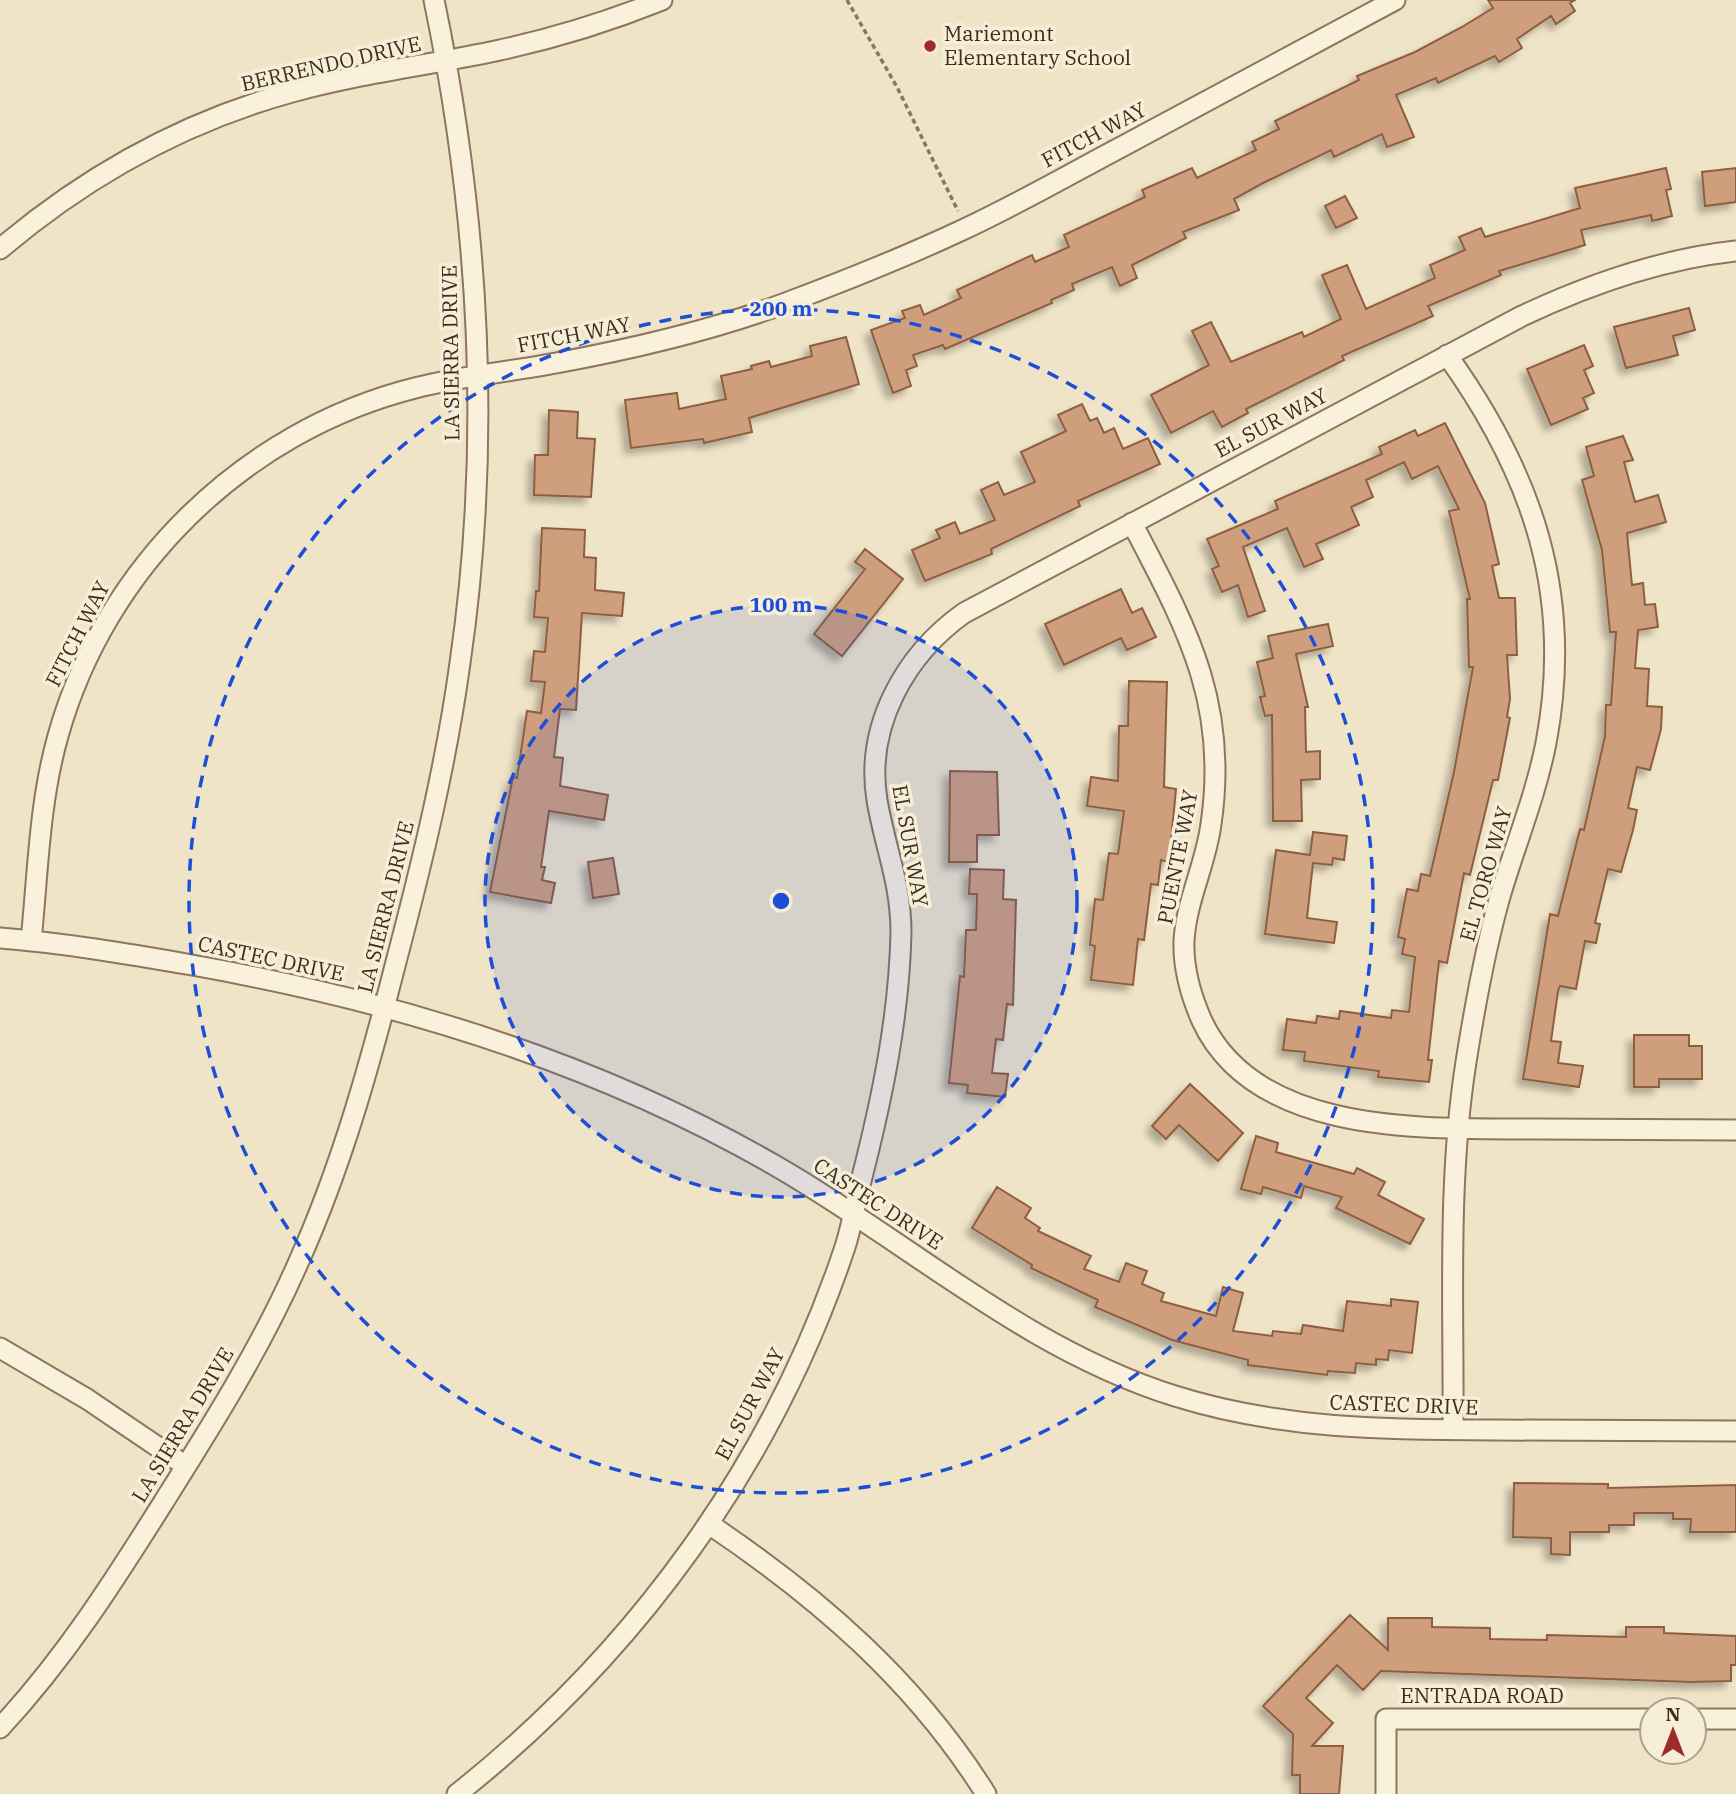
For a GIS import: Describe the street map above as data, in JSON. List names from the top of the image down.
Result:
{
  "streets": {
    "street": [
      "BERRENDO DRIVE",
      "FITCH WAY",
      "LA SIERRA DRIVE",
      "EL SUR WAY",
      "PUENTE WAY",
      "EL TORO WAY",
      "CASTEC DRIVE",
      "ENTRADA ROAD"
    ]
  },
  "crossings": [
    ["BERRENDO DRIVE", "LA SIERRA DRIVE"],
    ["FITCH WAY", "LA SIERRA DRIVE"],
    ["FITCH WAY", "CASTEC DRIVE"],
    ["LA SIERRA DRIVE", "CASTEC DRIVE"],
    ["EL SUR WAY", "PUENTE WAY"],
    ["EL SUR WAY", "EL TORO WAY"],
    ["EL SUR WAY", "CASTEC DRIVE"],
    ["PUENTE WAY", "EL TORO WAY"],
    ["EL TORO WAY", "CASTEC DRIVE"]
  ],
  "places": ["Mariemont Elementary School"],
  "north": "top",
  "rings": ["200 m", "100 m"]
}
